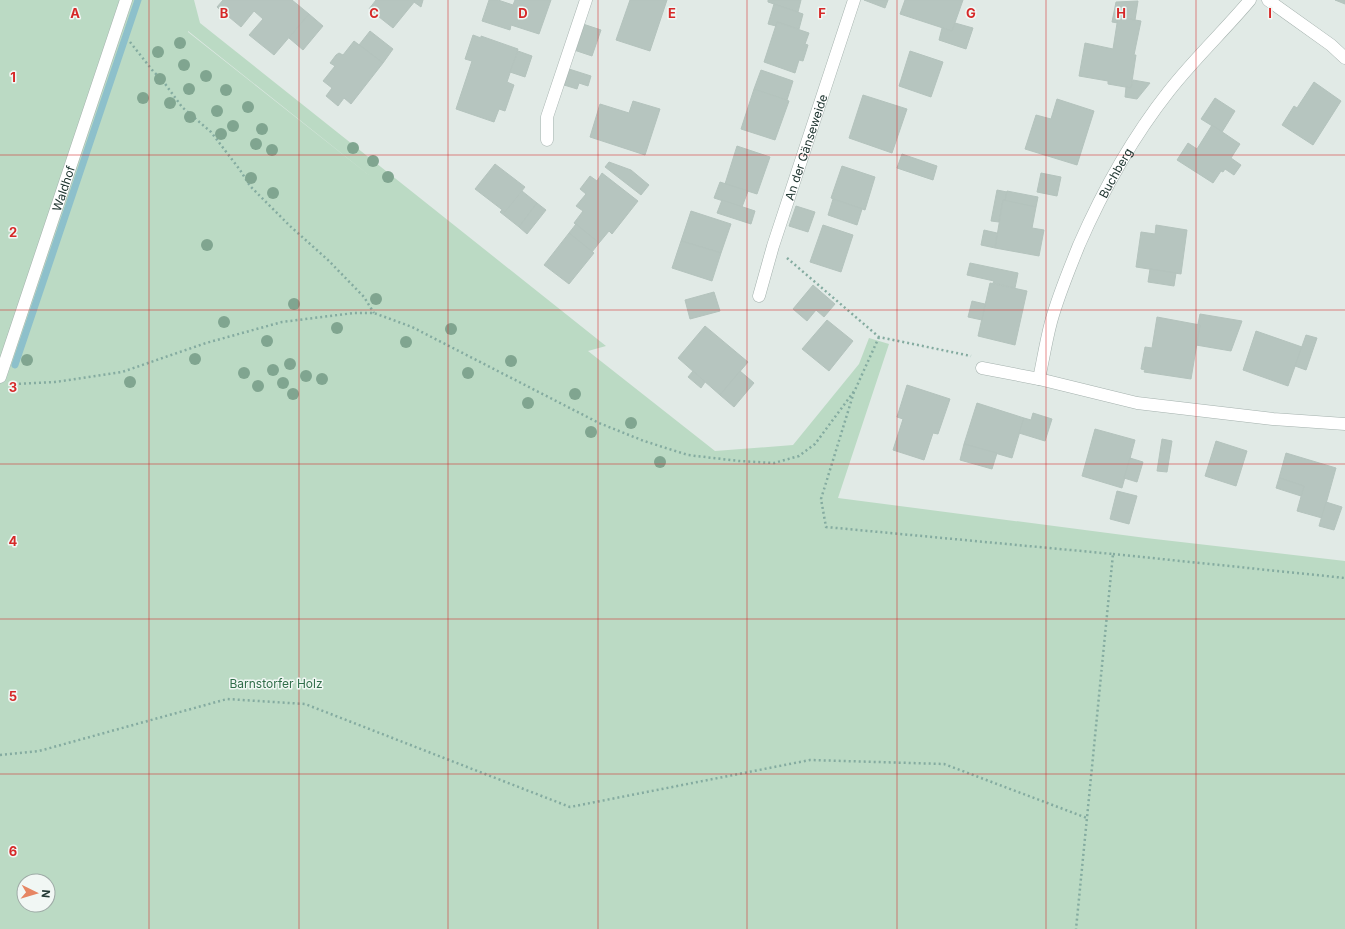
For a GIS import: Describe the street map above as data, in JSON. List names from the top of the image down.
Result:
{
  "streets": {
    "street": ["An der Gänseweide", "Buchberg", "Waldhof"]
  },
  "parks": ["Barnstorfer Holz"],
  "north": "right",
  "grid": {
    "columns": [
      "A",
      "B",
      "C",
      "D",
      "E",
      "F",
      "G",
      "H",
      "I"
    ],
    "rows": [
      "1",
      "2",
      "3",
      "4",
      "5",
      "6"
    ]
  }
}
